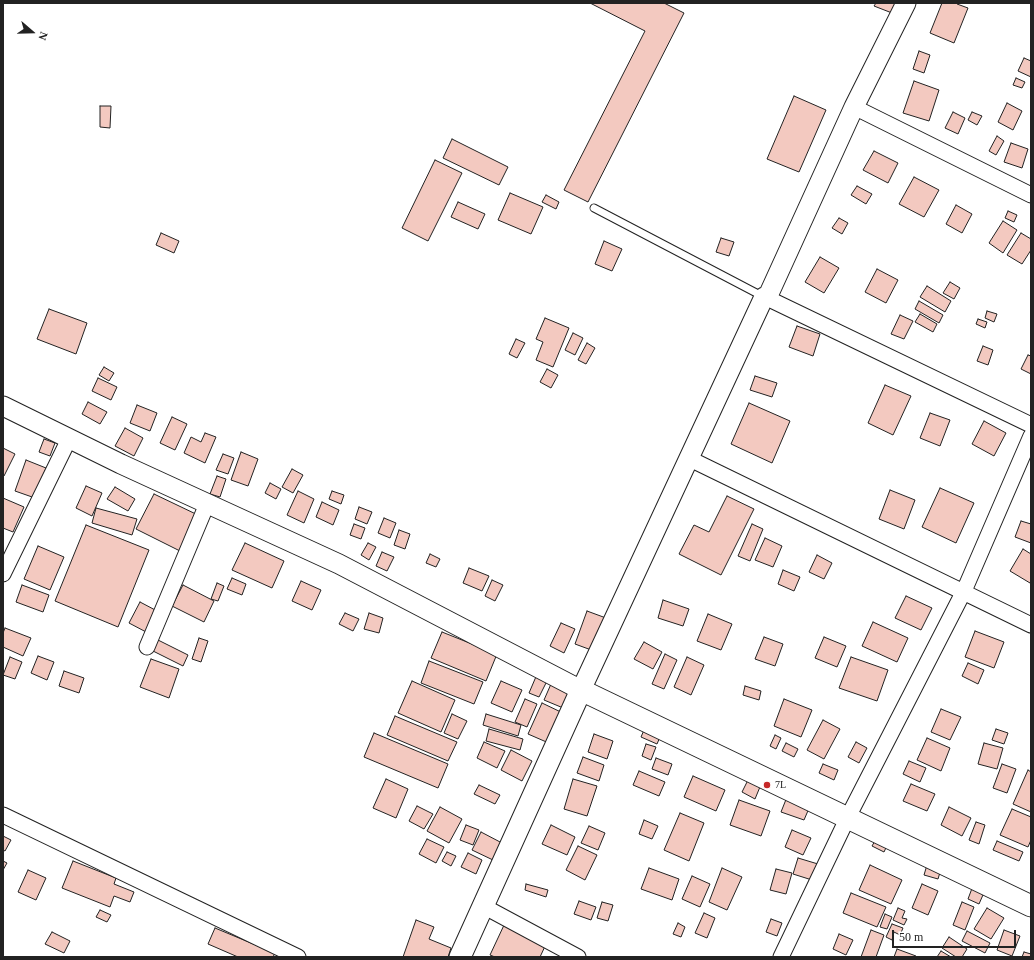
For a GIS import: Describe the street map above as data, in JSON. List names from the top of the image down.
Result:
{
  "places": ["7L"],
  "scale_bar": "50 m",
  "north": "right"
}
